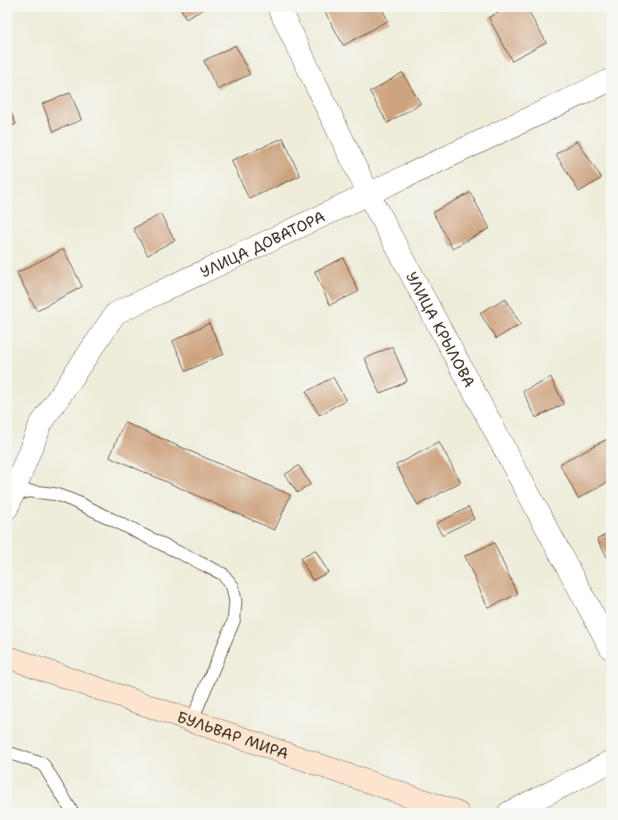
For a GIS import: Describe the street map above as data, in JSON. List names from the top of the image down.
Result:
{
  "streets": {
    "main road": ["БУЛЬВАР МИРА"],
    "street": ["УЛИЦА ДОВАТОРА", "УЛИЦА КРЫЛОВА"]
  },
  "crossings": [
    ["УЛИЦА ДОВАТОРА", "УЛИЦА КРЫЛОВА"]
  ]
}
